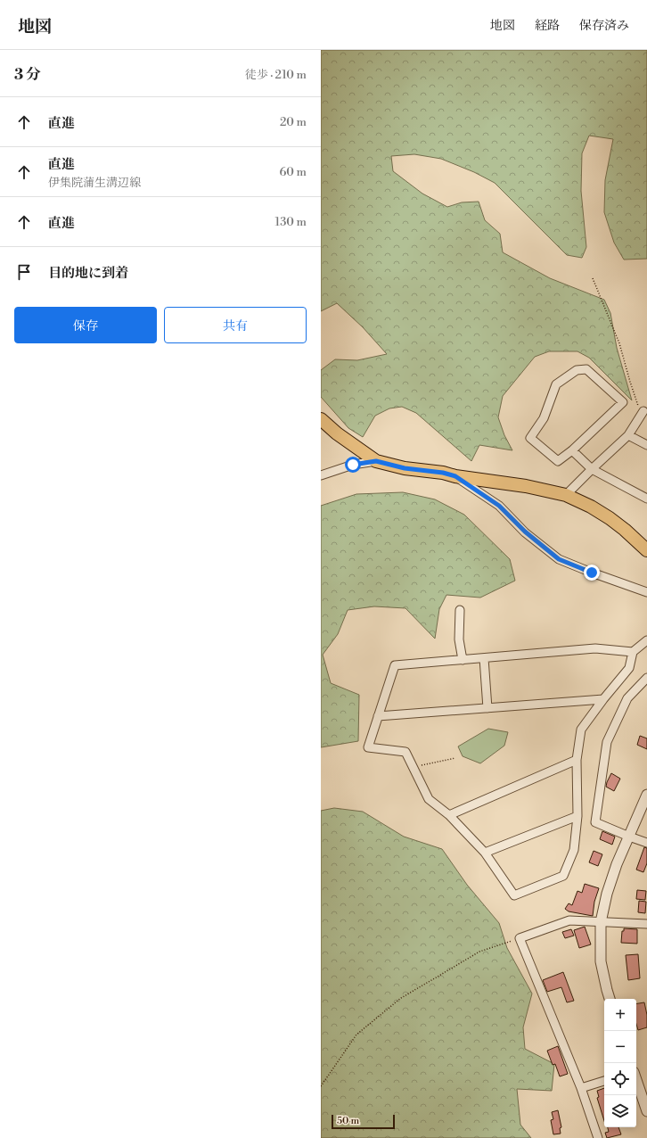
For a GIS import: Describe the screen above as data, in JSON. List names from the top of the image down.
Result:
{
  "scale_bar": "50 m",
  "page": {
    "header": "地図",
    "nav": ["地図", "経路", "保存済み"],
    "heading": ["3 分", "徒歩 · 210 m"],
    "list": [
      ["直進", "20 m"],
      ["直進", "伊集院蒲生溝辺線", "60 m"],
      ["直進", "130 m"],
      "目的地に到着"
    ],
    "buttons": ["保存", "共有"],
    "map_buttons": ["+", "−"],
    "scale": "50 m"
  }
}
